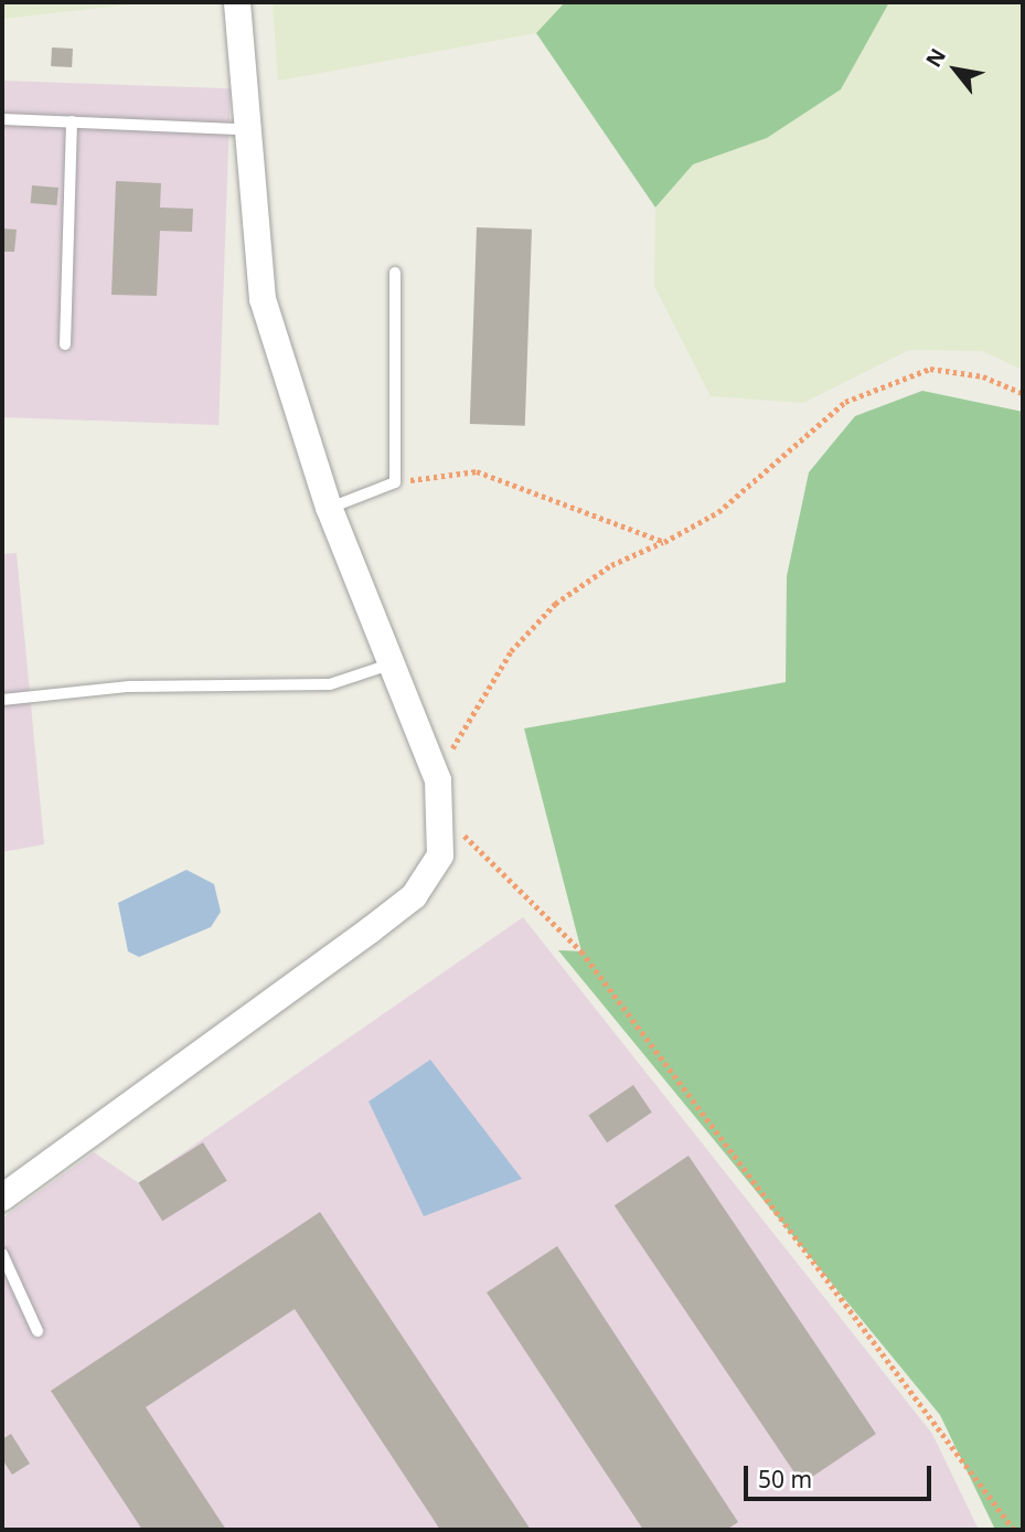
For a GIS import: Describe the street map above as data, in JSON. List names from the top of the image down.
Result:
{
  "scale_bar": "50 m",
  "north": "top left"
}
